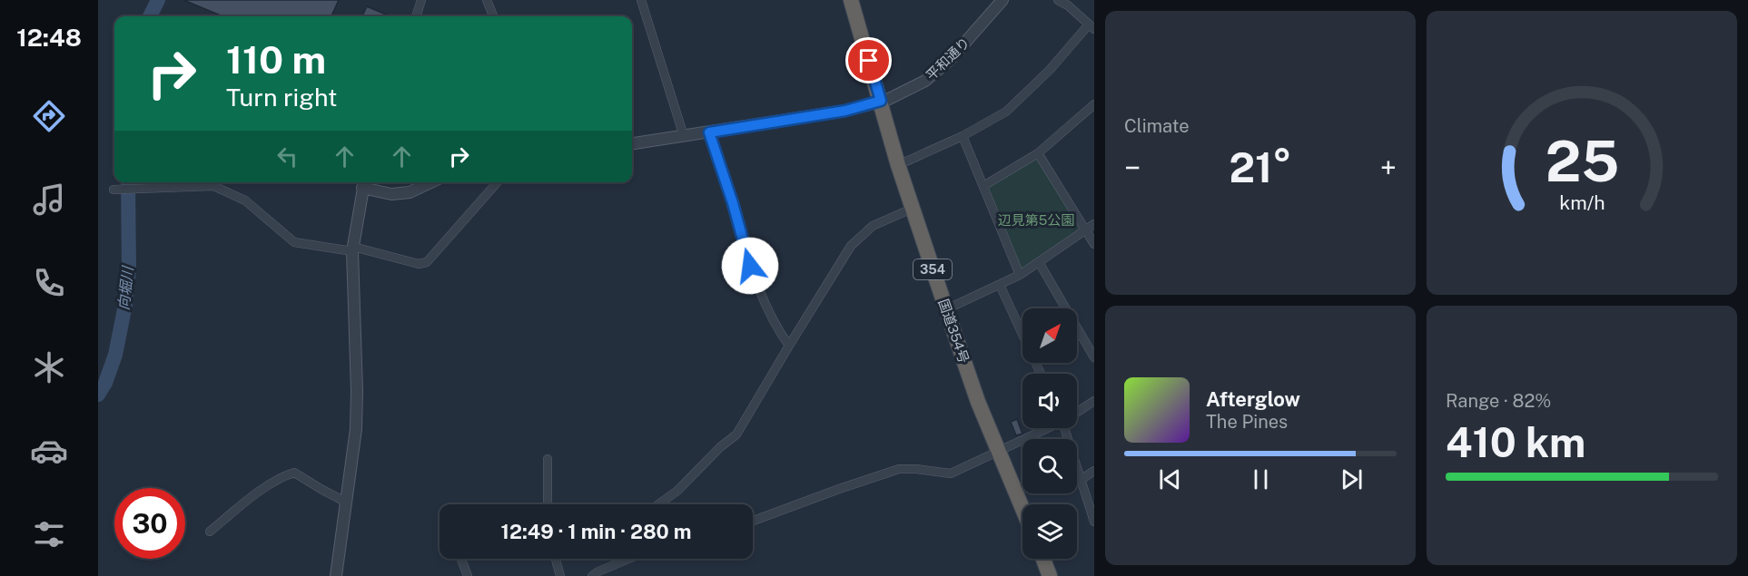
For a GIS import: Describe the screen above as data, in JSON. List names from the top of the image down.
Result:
{
  "streets": {
    "highway": ["354", "国道354号"],
    "street": ["平和通り"]
  },
  "crossings": [
    ["平和通り", "国道354号"]
  ],
  "water": ["向堀川"],
  "parks": ["辺見第5公園"],
  "north": "top right",
  "page": {
    "tabs": "12:48",
    "tile": [
      "Climate",
      ["Range · 82%", "410 km"]
    ],
    "turn": ["110 m", "Turn right"],
    "heat": ["−", "21°", "+"],
    "song": ["Afterglow", "The Pines"],
    "limit": "30",
    "trip": "12:49 · 1 min · 280 m",
    "gauge": ["25", "km/h"]
  }
}
